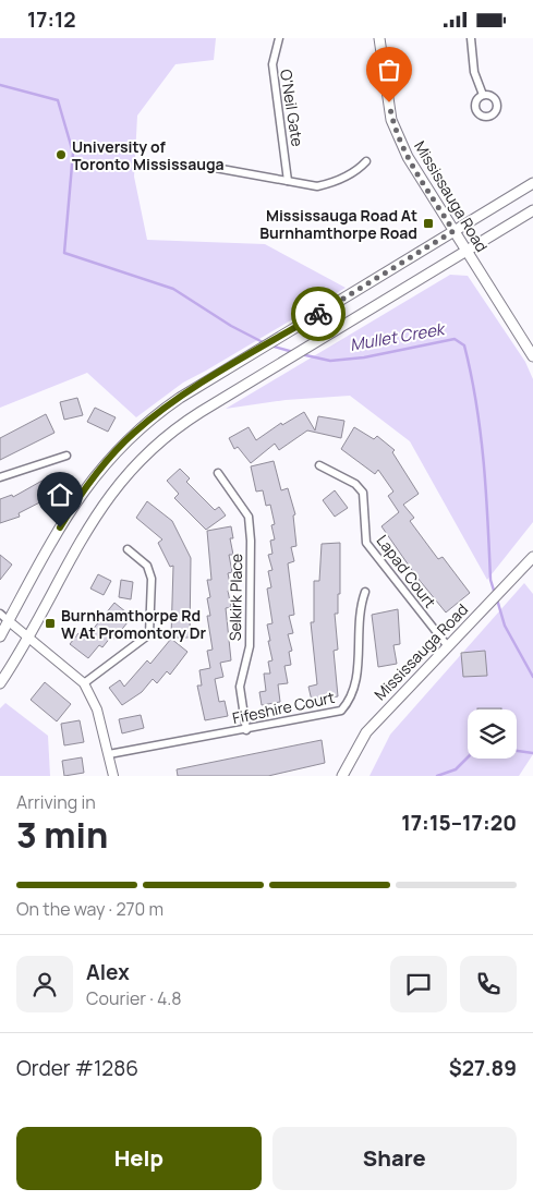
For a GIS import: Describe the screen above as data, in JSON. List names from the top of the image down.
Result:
{
  "streets": {
    "main road": ["Mississauga Road"],
    "street": [
      "O'Neil Gate",
      "Lapad Court",
      "Selkirk Place",
      "Fifeshire Court"
    ]
  },
  "crossings": [
    ["Mississauga Road", "Lapad Court"],
    ["Selkirk Place", "Fifeshire Court"]
  ],
  "water": ["Mullet Creek"],
  "places": {
    "other": ["University of Toronto Mississauga"],
    "transit": ["Mississauga Road At Burnhamthorpe Road", "Burnhamthorpe Rd W At Promontory Dr"]
  },
  "page": {
    "status": "17:12",
    "heading": ["3 min", "Arriving in", "17:15–17:20"],
    "panel": [
      "Alex",
      "Courier · 4.8",
      "Order #1286",
      "$27.89"
    ],
    "bar": "On the way · 270 m",
    "buttons": ["Help", "Share"]
  }
}
